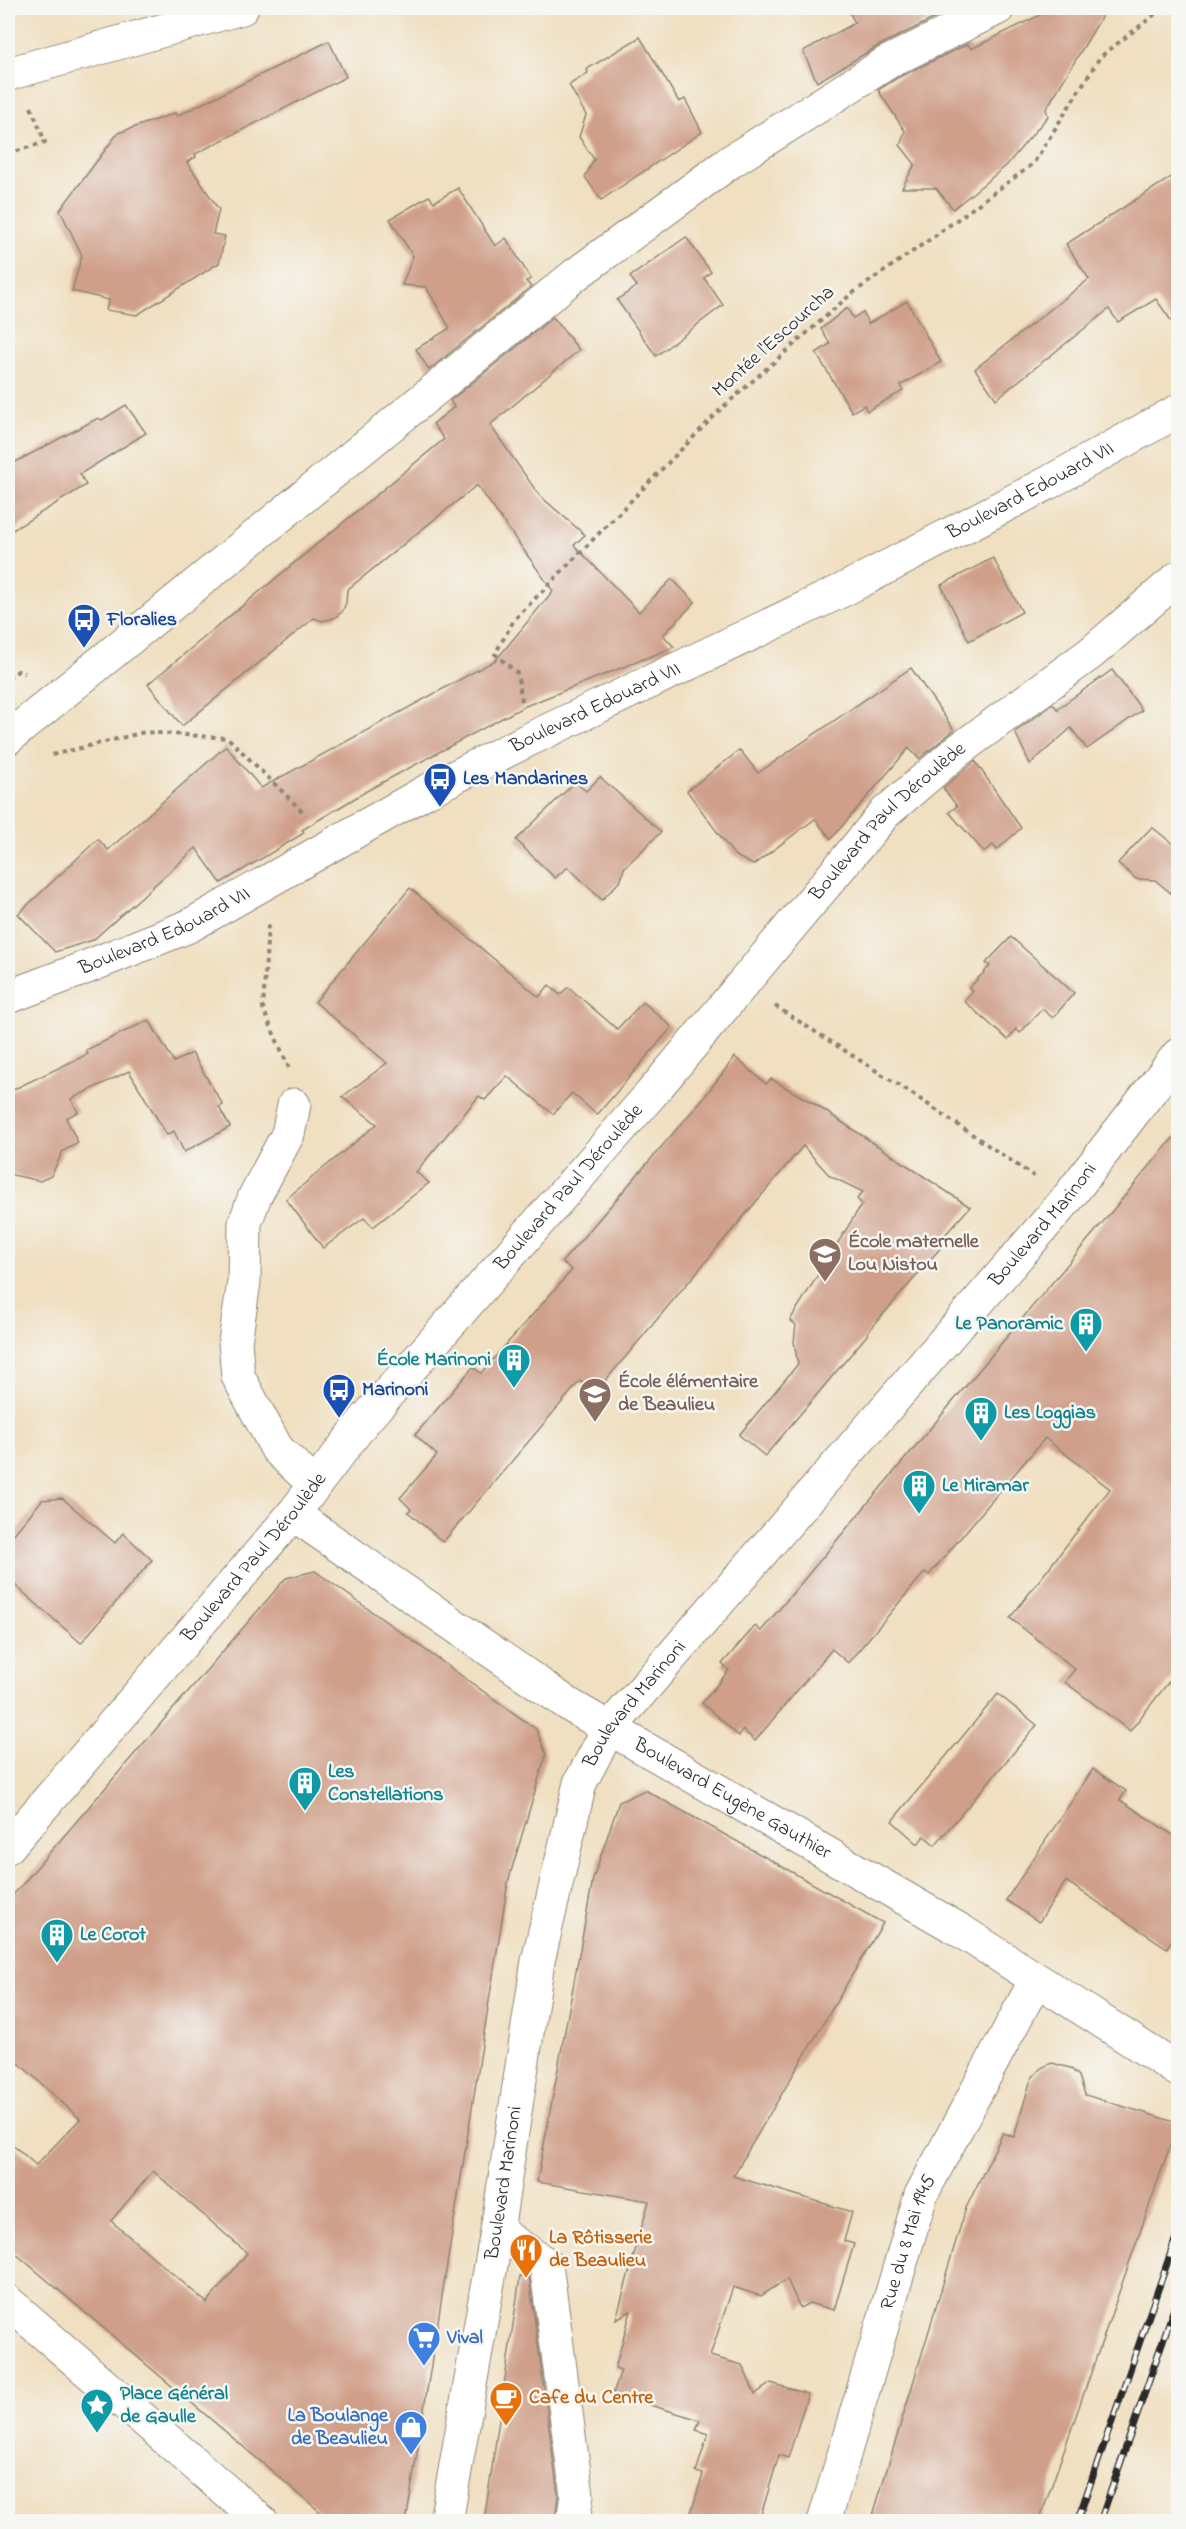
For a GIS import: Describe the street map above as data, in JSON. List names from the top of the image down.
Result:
{
  "streets": {
    "street": [
      "Boulevard Edouard VII",
      "Boulevard Paul Déroulède",
      "Boulevard Marinoni",
      "Boulevard Eugène Gauthier",
      "Rue du 8 Mai 1945"
    ],
    "path": ["Montée l'Escourcha"]
  },
  "crossings": [
    ["Montée l'Escourcha", "Boulevard Edouard VII"],
    ["Boulevard Paul Déroulède", "Boulevard Eugène Gauthier"],
    ["Boulevard Marinoni", "Boulevard Eugène Gauthier"],
    ["Boulevard Eugène Gauthier", "Rue du 8 Mai 1945"]
  ],
  "places": {
    "bus stop": ["Floralies", "Les Mandarines", "Marinoni"],
    "school or university": ["École maternelle Lou Nistou", "École élémentaire de Beaulieu"],
    "building": [
      "Le Panoramic",
      "École Marinoni",
      "Les Loggias",
      "Le Miramar",
      "Les Constellations",
      "Le Corot"
    ],
    "restaurant": ["La Rôtisserie de Beaulieu"],
    "supermarket": ["Vival"],
    "cafe": ["Cafe du Centre"],
    "place": ["Place Général de Gaulle"],
    "shop": ["La Boulange de Beaulieu"]
  }
}
